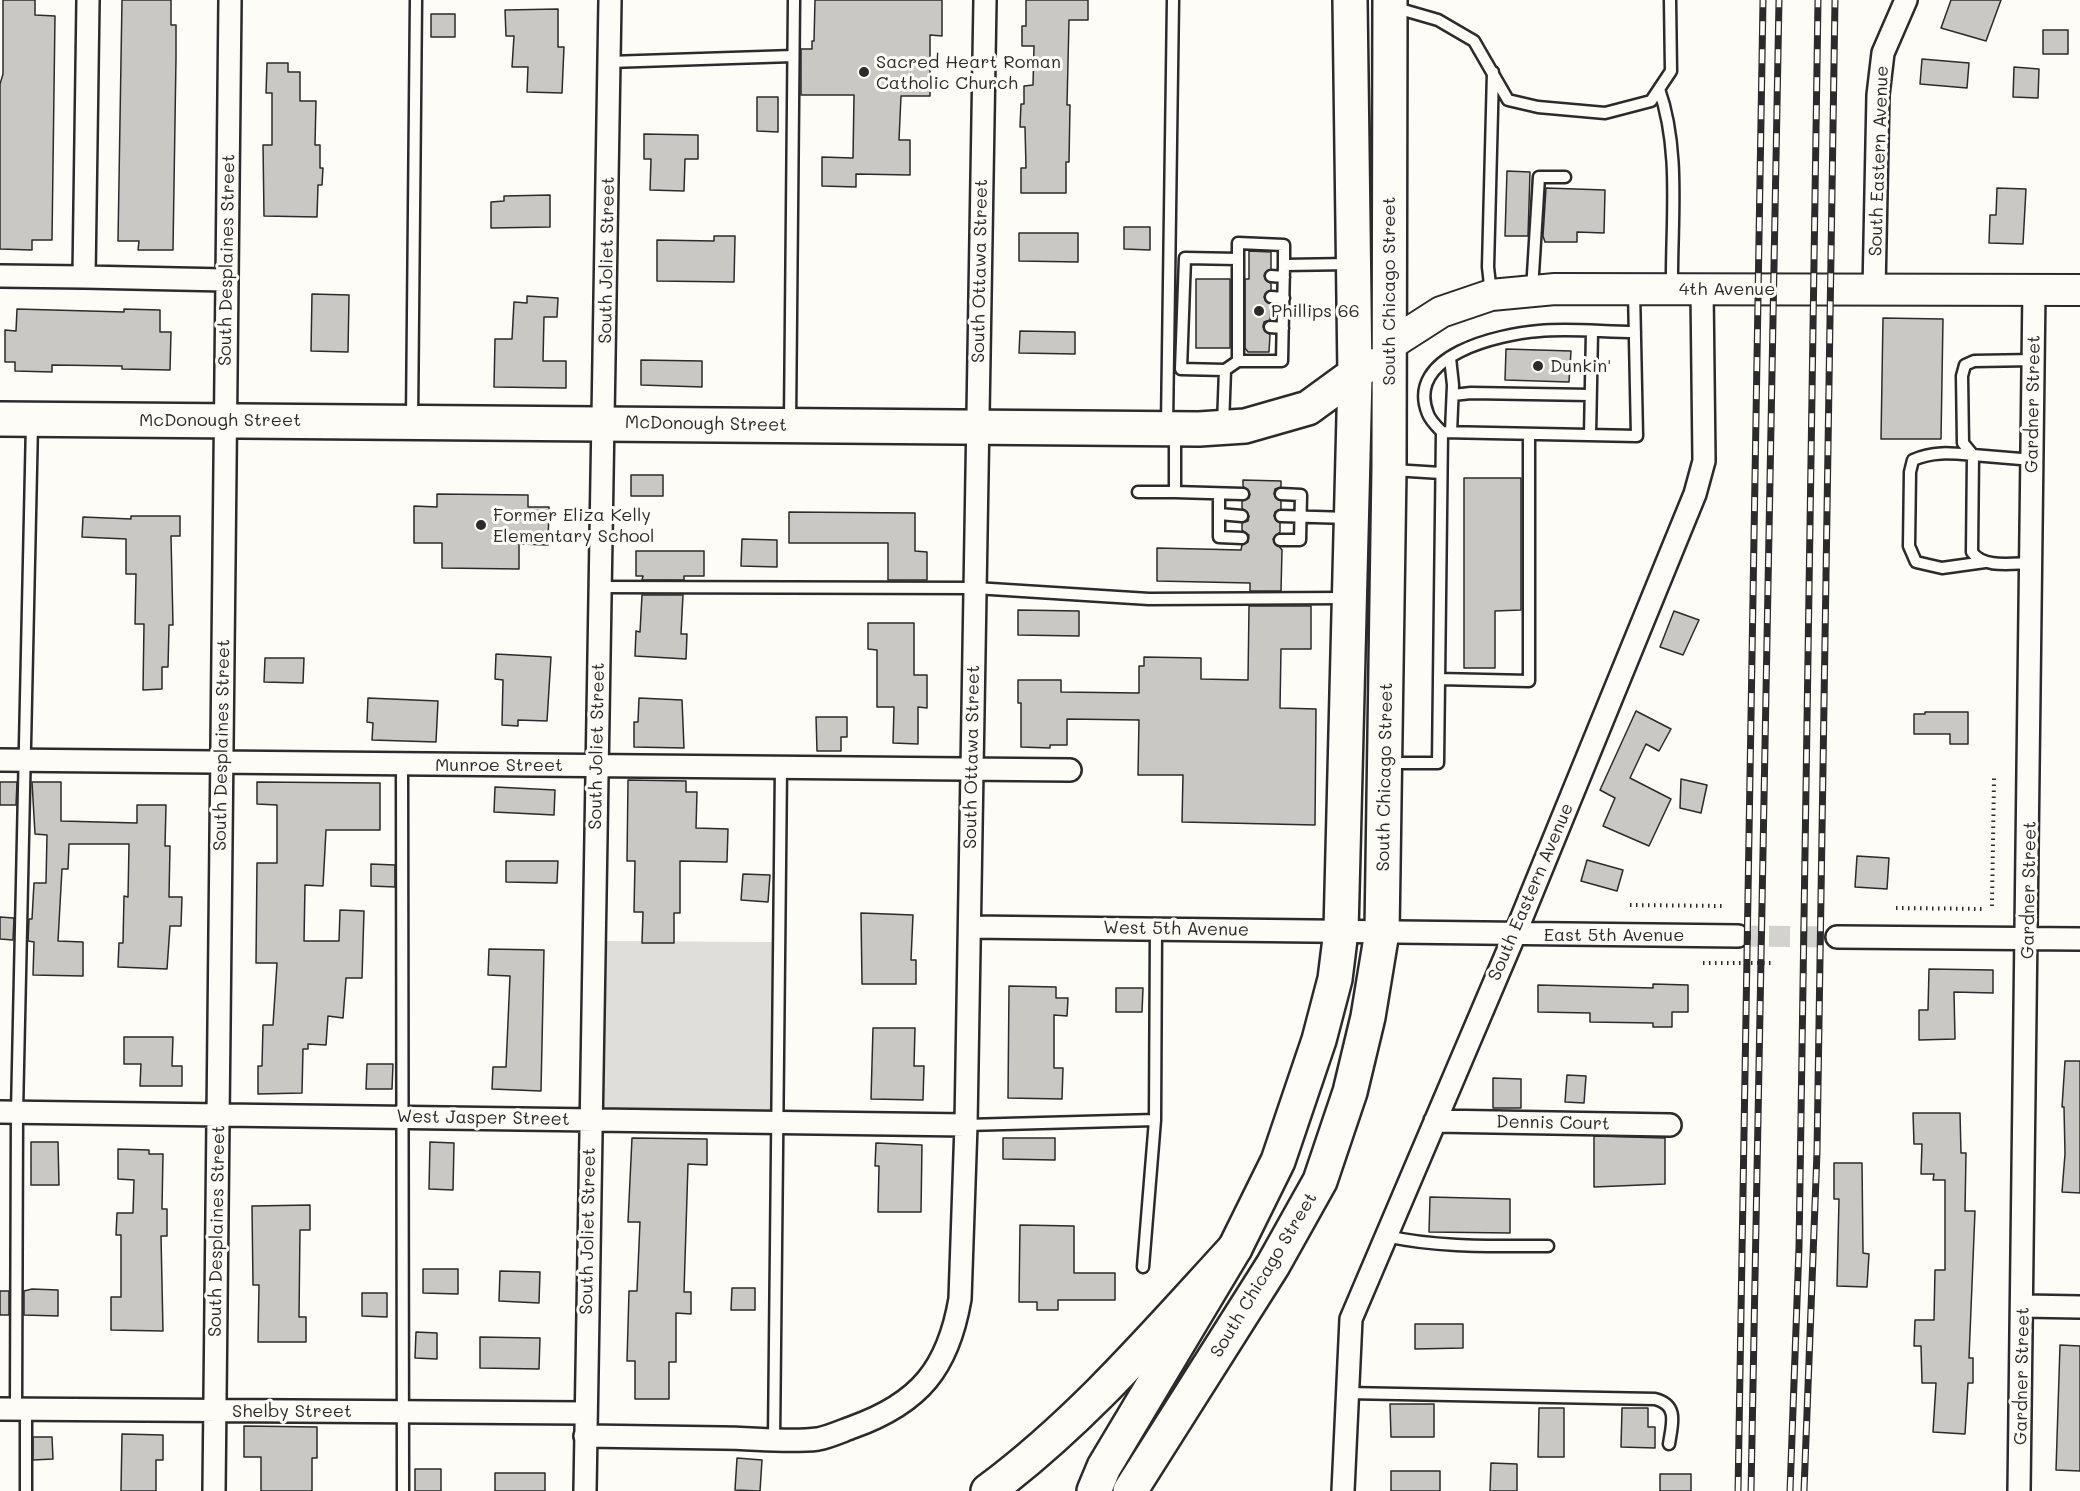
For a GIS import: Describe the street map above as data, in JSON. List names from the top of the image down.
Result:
{
  "streets": {
    "main road": ["South Chicago Street", "McDonough Street"],
    "street": [
      "South Eastern Avenue",
      "South Desplaines Street",
      "South Joliet Street",
      "South Ottawa Street",
      "4th Avenue",
      "Gardner Street",
      "Munroe Street",
      "West 5th Avenue",
      "East 5th Avenue",
      "West Jasper Street",
      "Dennis Court",
      "Shelby Street"
    ]
  },
  "crossings": [
    ["South Eastern Avenue", "4th Avenue"],
    ["South Eastern Avenue", "East 5th Avenue"],
    ["South Eastern Avenue", "Dennis Court"],
    ["South Desplaines Street", "McDonough Street"],
    ["South Desplaines Street", "Munroe Street"],
    ["South Desplaines Street", "West Jasper Street"],
    ["South Desplaines Street", "Shelby Street"],
    ["South Joliet Street", "McDonough Street"],
    ["South Joliet Street", "Munroe Street"],
    ["South Joliet Street", "West Jasper Street"],
    ["South Joliet Street", "Shelby Street"],
    ["South Ottawa Street", "McDonough Street"],
    ["South Ottawa Street", "Munroe Street"],
    ["South Ottawa Street", "West 5th Avenue"],
    ["South Ottawa Street", "West Jasper Street"],
    ["4th Avenue", "South Chicago Street"],
    ["4th Avenue", "Gardner Street"],
    ["4th Avenue", "McDonough Street"],
    ["South Chicago Street", "McDonough Street"],
    ["South Chicago Street", "West 5th Avenue"],
    ["South Chicago Street", "East 5th Avenue"],
    ["West 5th Avenue", "East 5th Avenue"]
  ],
  "places": [
    "Sacred Heart Roman Catholic Church",
    "Phillips 66",
    "Dunkin'",
    "Former Eliza Kelly Elementary School"
  ]
}
